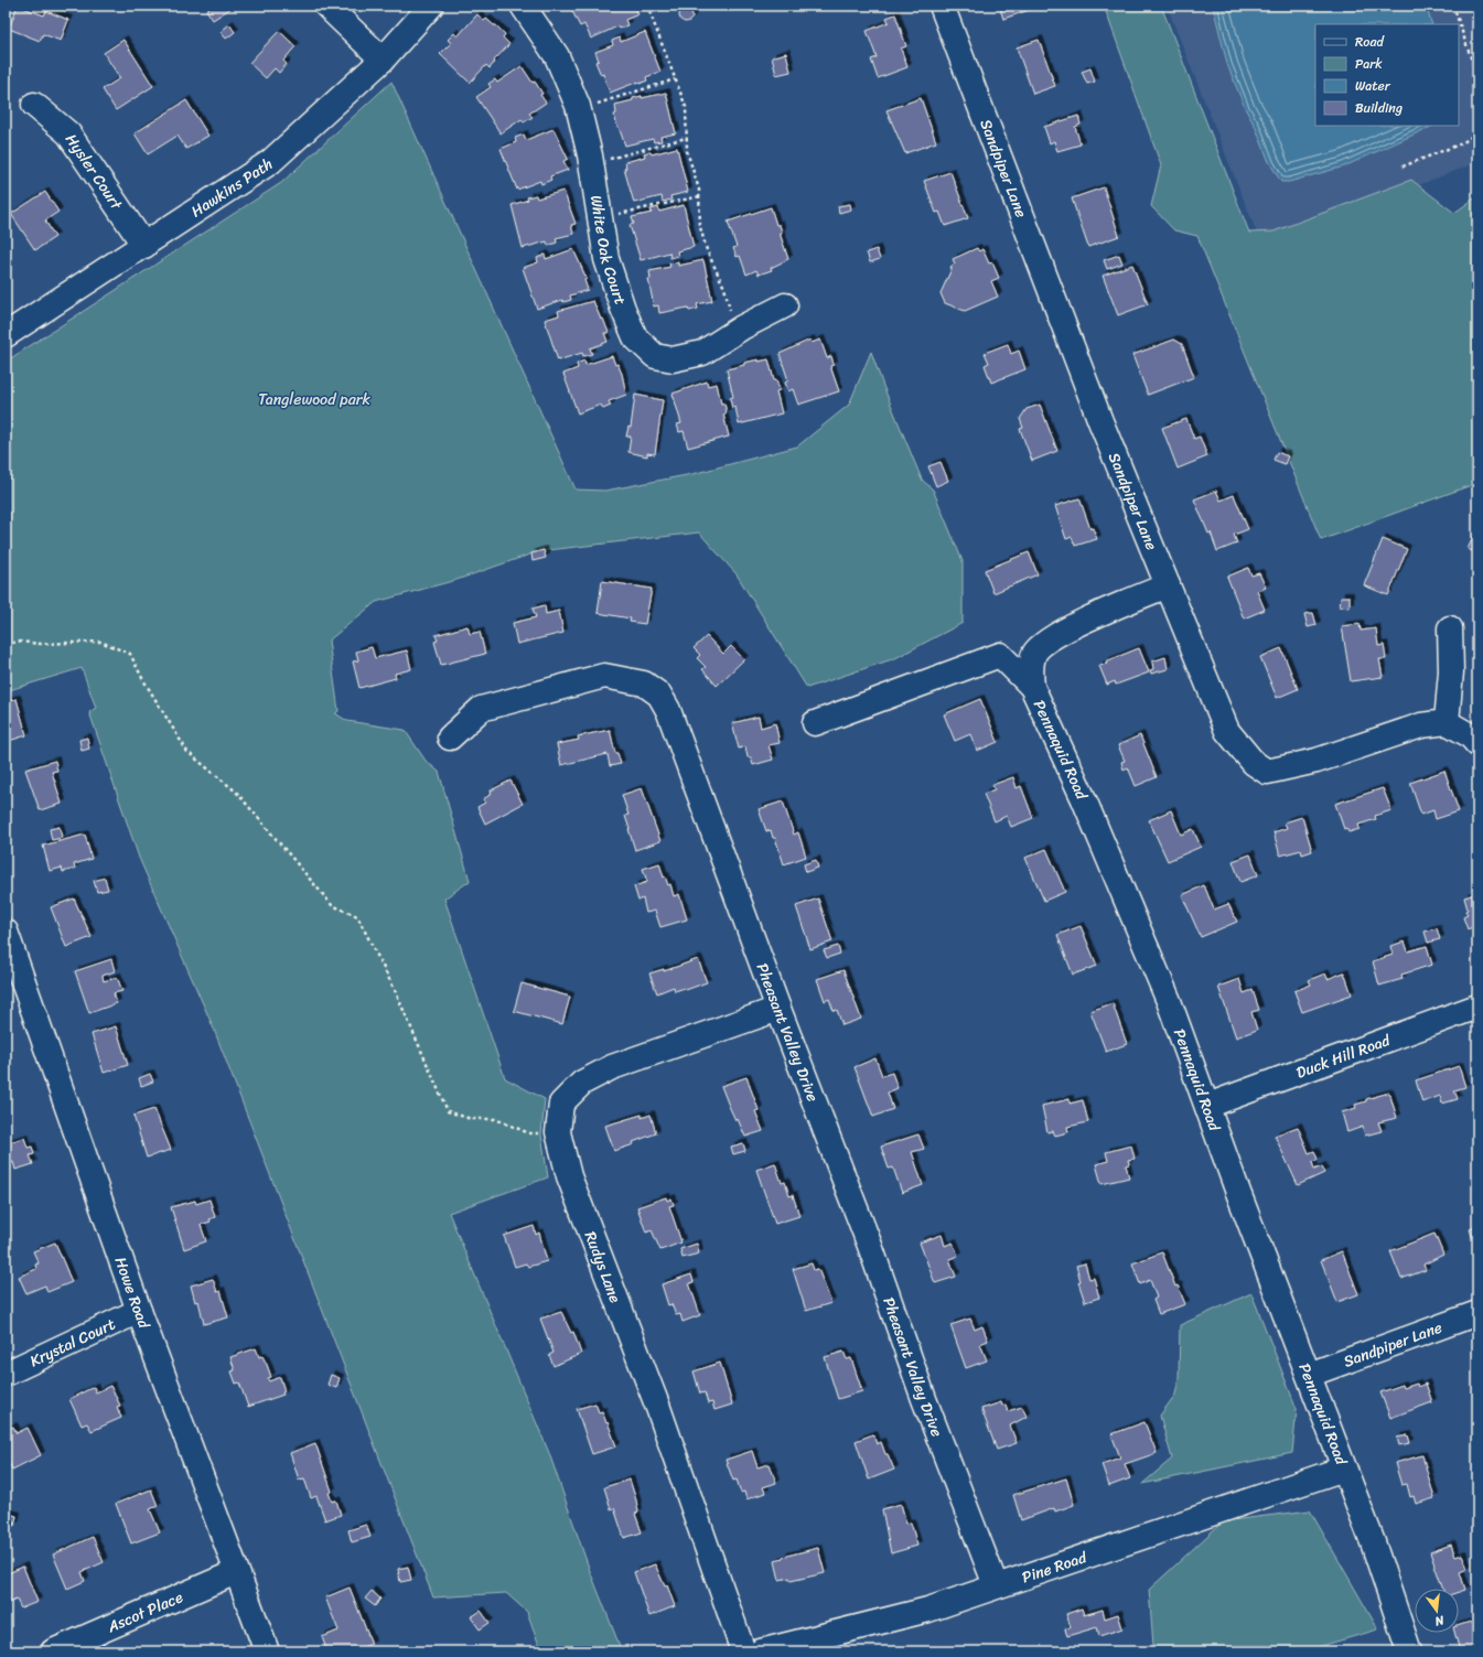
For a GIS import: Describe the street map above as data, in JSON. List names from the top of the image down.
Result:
{
  "streets": {
    "street": [
      "Sandpiper Lane",
      "Hysler Court",
      "Hawkins Path",
      "White Oak Court",
      "Pennaquid Road",
      "Pheasant Valley Drive",
      "Duck Hill Road",
      "Rudys Lane",
      "Howe Road",
      "Krystal Court",
      "Pine Road",
      "Ascot Place"
    ]
  },
  "crossings": [
    ["Sandpiper Lane", "Pennaquid Road"],
    ["Hysler Court", "Hawkins Path"],
    ["Pennaquid Road", "Duck Hill Road"],
    ["Pennaquid Road", "Pine Road"],
    ["Pheasant Valley Drive", "Rudys Lane"],
    ["Pheasant Valley Drive", "Pine Road"],
    ["Howe Road", "Krystal Court"],
    ["Howe Road", "Ascot Place"]
  ],
  "parks": ["Tanglewood park"],
  "legend": [
    "Road",
    "Park",
    "Water",
    "Building"
  ],
  "north": "bottom"
}
